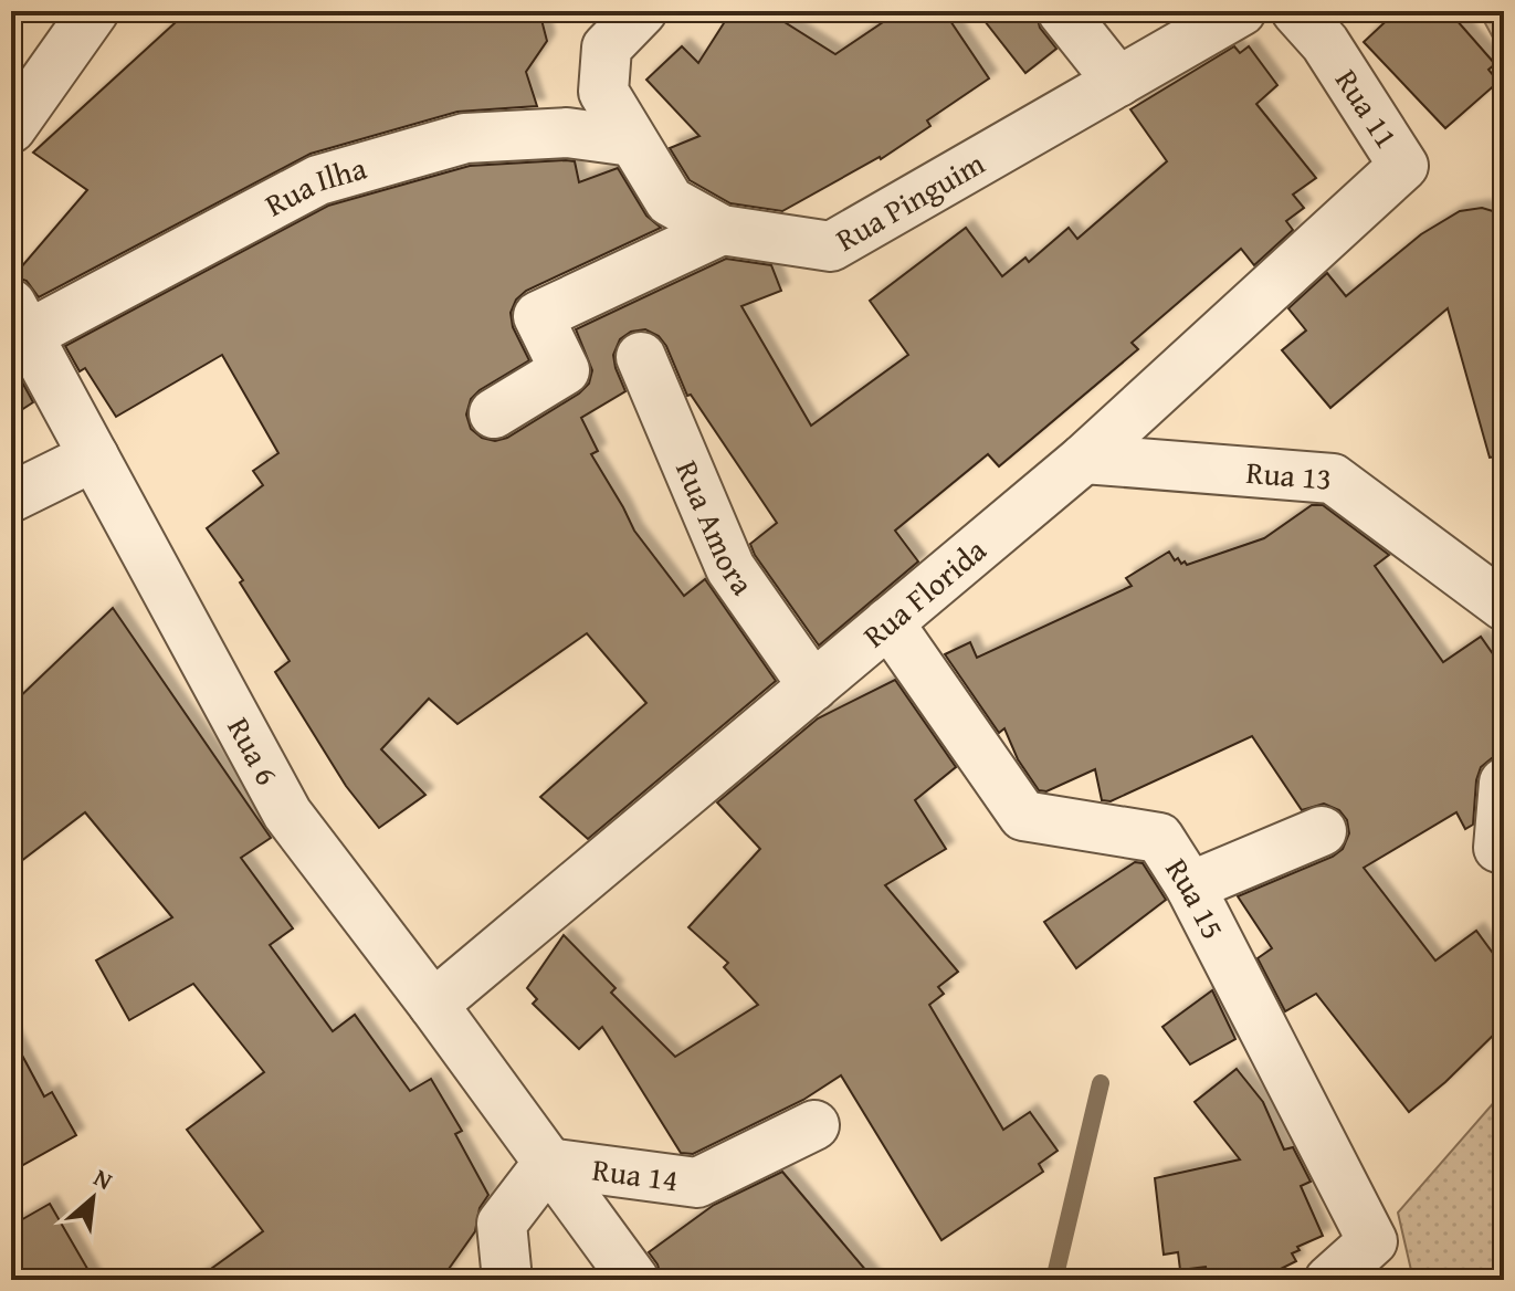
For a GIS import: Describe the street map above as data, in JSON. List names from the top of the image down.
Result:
{
  "streets": {
    "lane": [
      "Rua 11",
      "Rua Ilha",
      "Rua Pinguim",
      "Rua 13",
      "Rua Amora",
      "Rua Florida",
      "Rua 6",
      "Rua 15",
      "Rua 14"
    ]
  },
  "crossings": [
    ["Rua 11", "Rua Florida"],
    ["Rua Ilha", "Rua Pinguim"],
    ["Rua Ilha", "Rua 6"],
    ["Rua 13", "Rua Florida"],
    ["Rua Amora", "Rua Florida"],
    ["Rua Florida", "Rua 6"],
    ["Rua Florida", "Rua 15"],
    ["Rua 6", "Rua 14"]
  ],
  "north": "top right"
}
